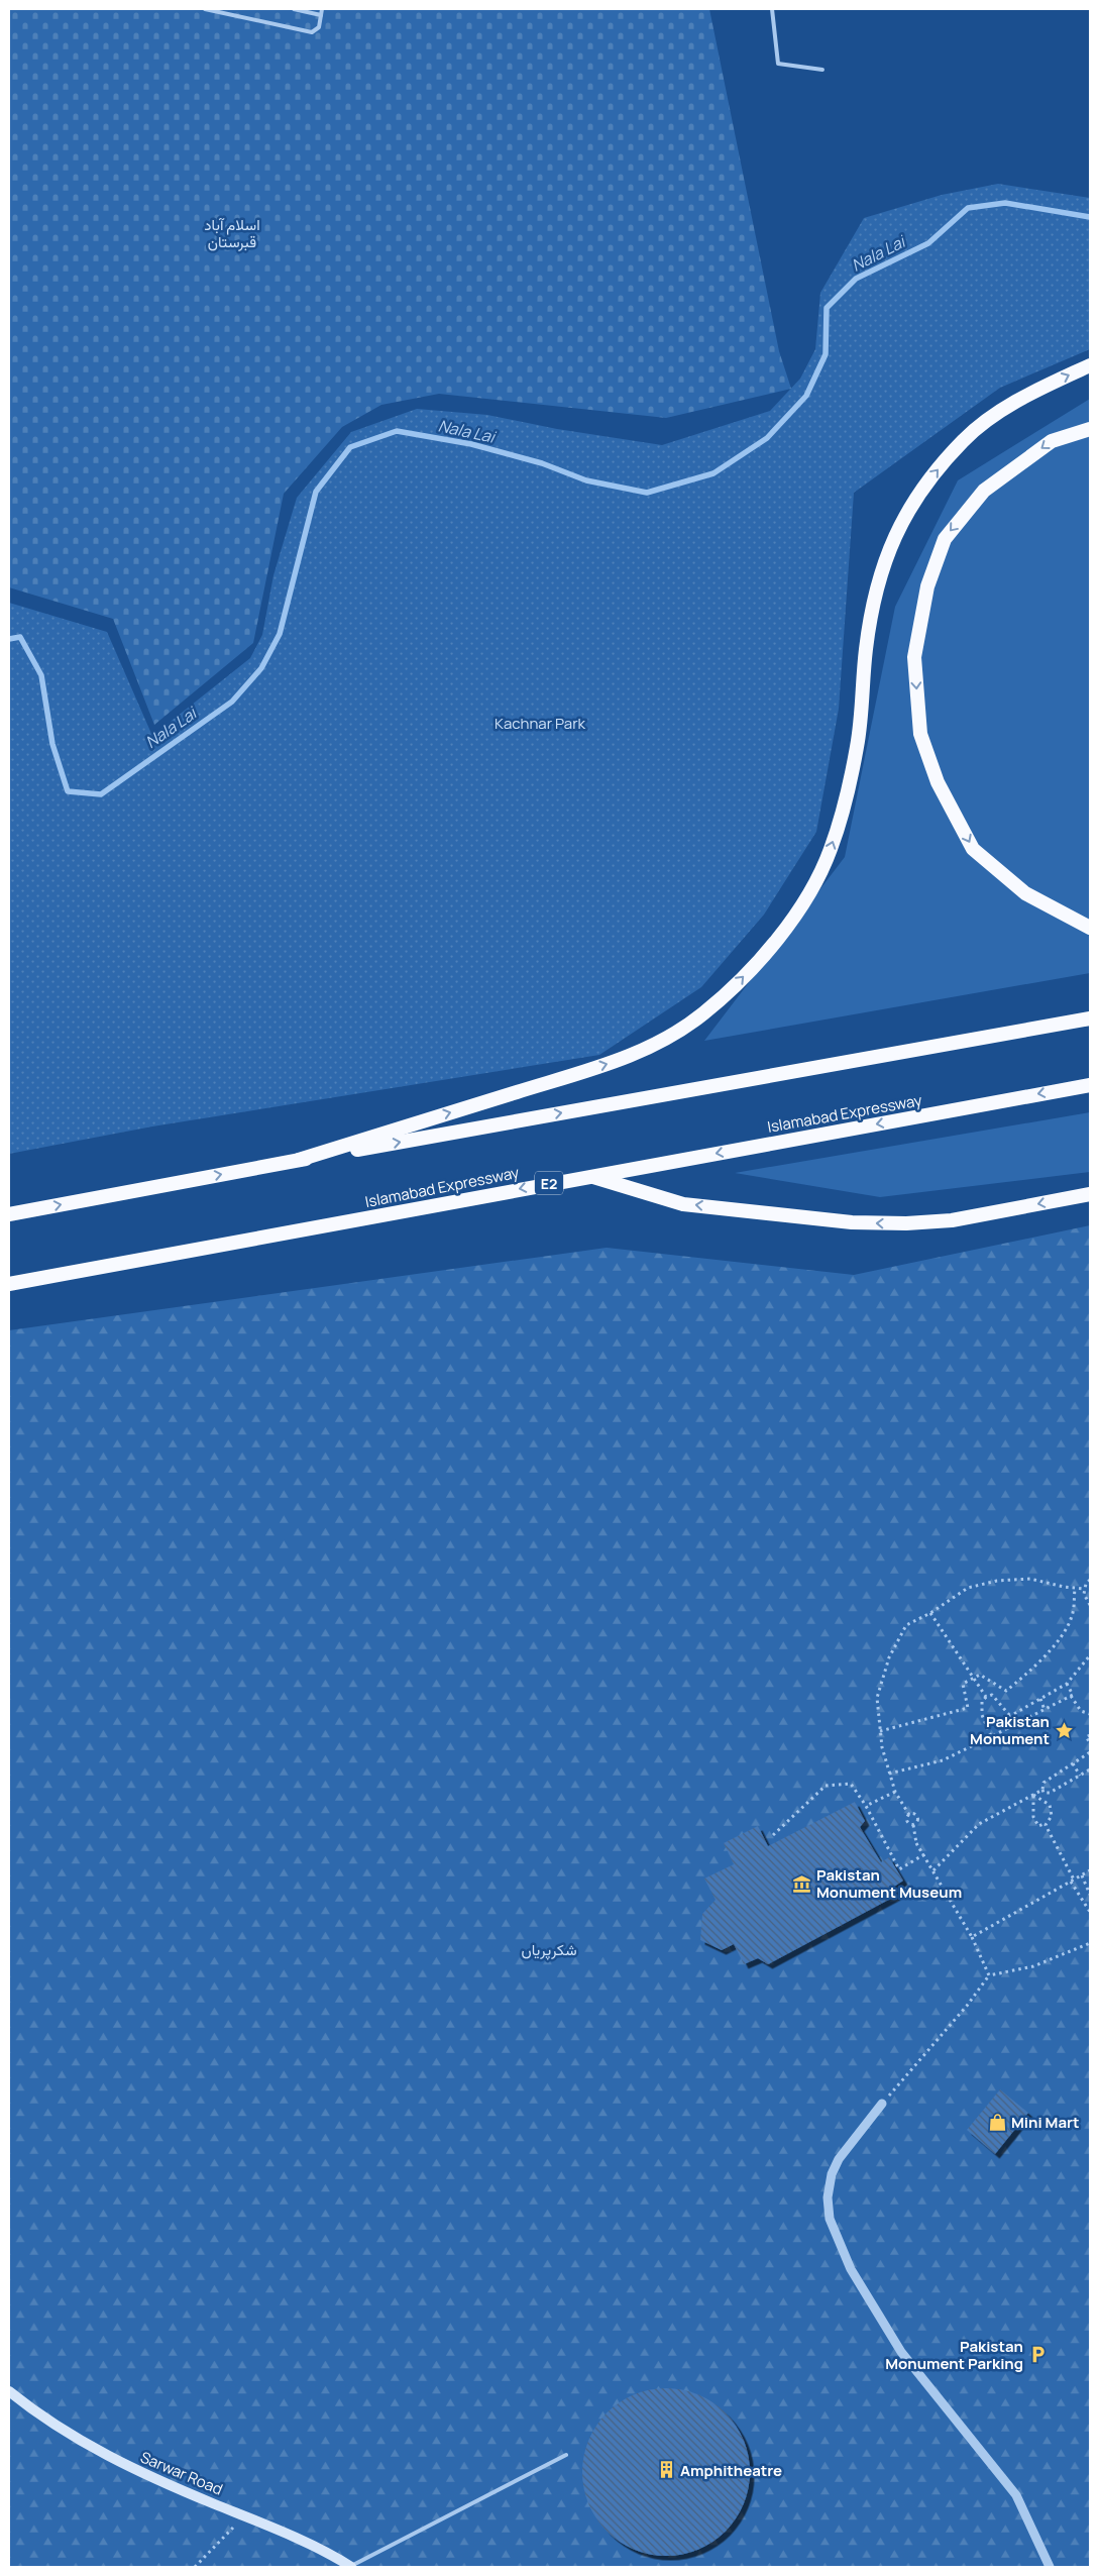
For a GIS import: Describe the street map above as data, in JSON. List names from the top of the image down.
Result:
{
  "streets": {
    "highway": ["Islamabad Expressway", "E2"],
    "main road": ["Sarwar Road"]
  },
  "water": ["Nala Lai"],
  "parks": ["اسلام آباد قبرستان", "Kachnar Park", "شکرپریاں"],
  "places": {
    "place": ["Pakistan Monument"],
    "museum": ["Pakistan Monument Museum"],
    "shop": ["Mini Mart"],
    "parking": ["Pakistan Monument Parking"],
    "building": ["Amphitheatre"]
  }
}
